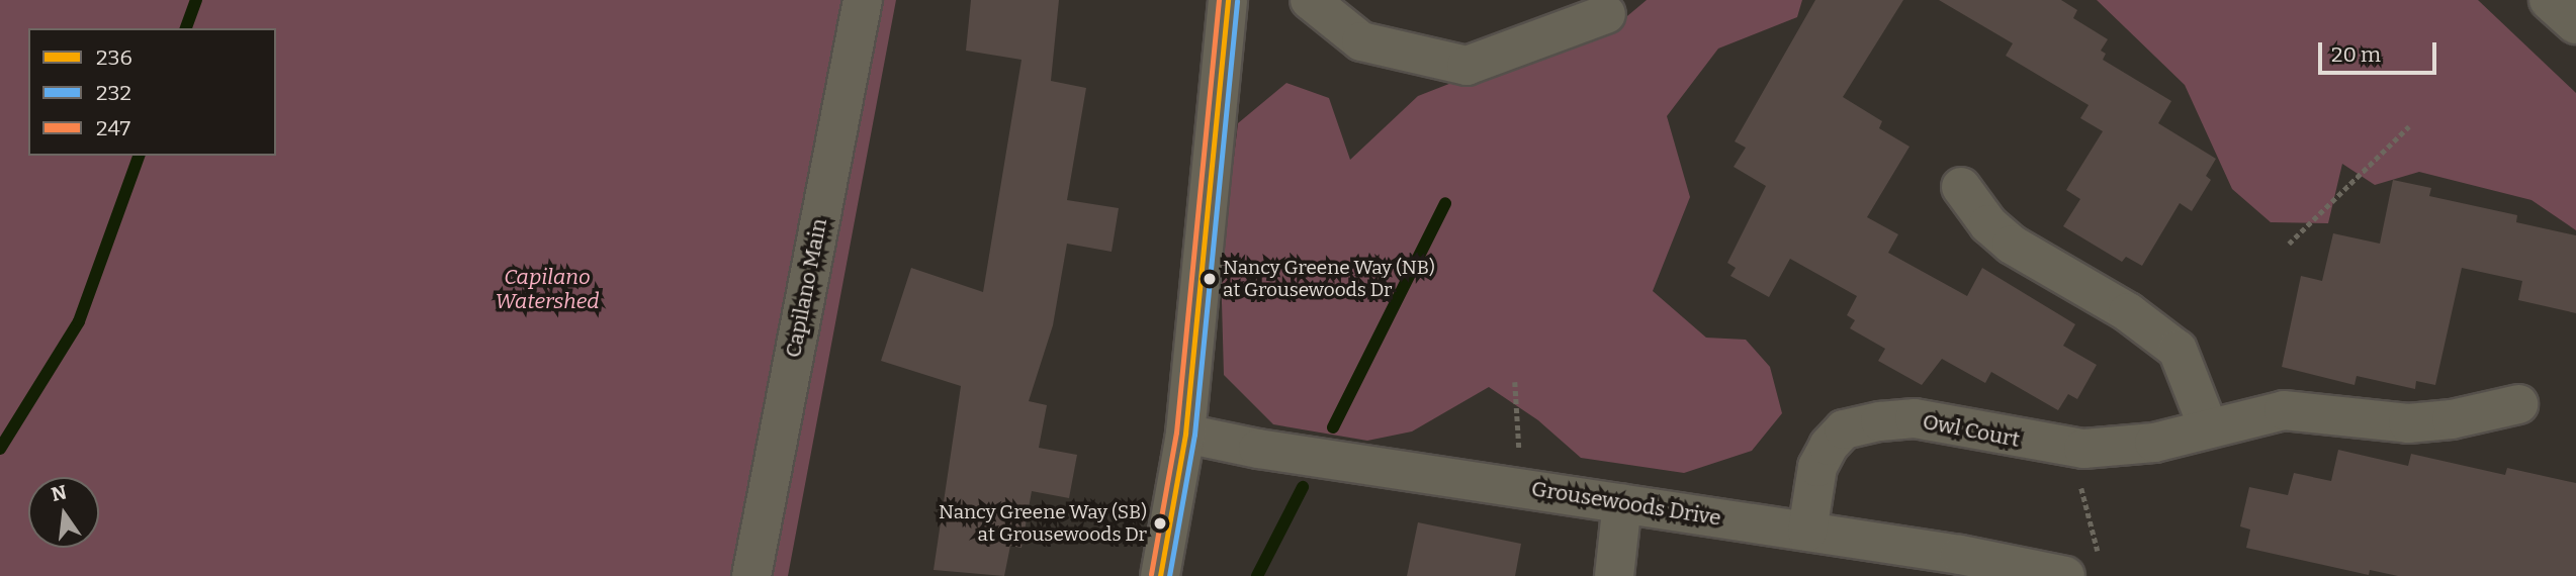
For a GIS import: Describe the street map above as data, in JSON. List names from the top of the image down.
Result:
{
  "streets": {
    "street": ["Capilano Main", "Owl Court", "Grousewoods Drive"]
  },
  "crossings": [
    ["Owl Court", "Grousewoods Drive"]
  ],
  "parks": ["Capilano Watershed"],
  "places": ["Nancy Greene Way (NB) at Grousewoods Dr", "Nancy Greene Way (SB) at Grousewoods Dr"],
  "lines": ["transit line 236", "transit line 247", "transit line 232"],
  "legend": ["236", "232", "247"],
  "scale_bar": "20 m",
  "north": "top"
}
